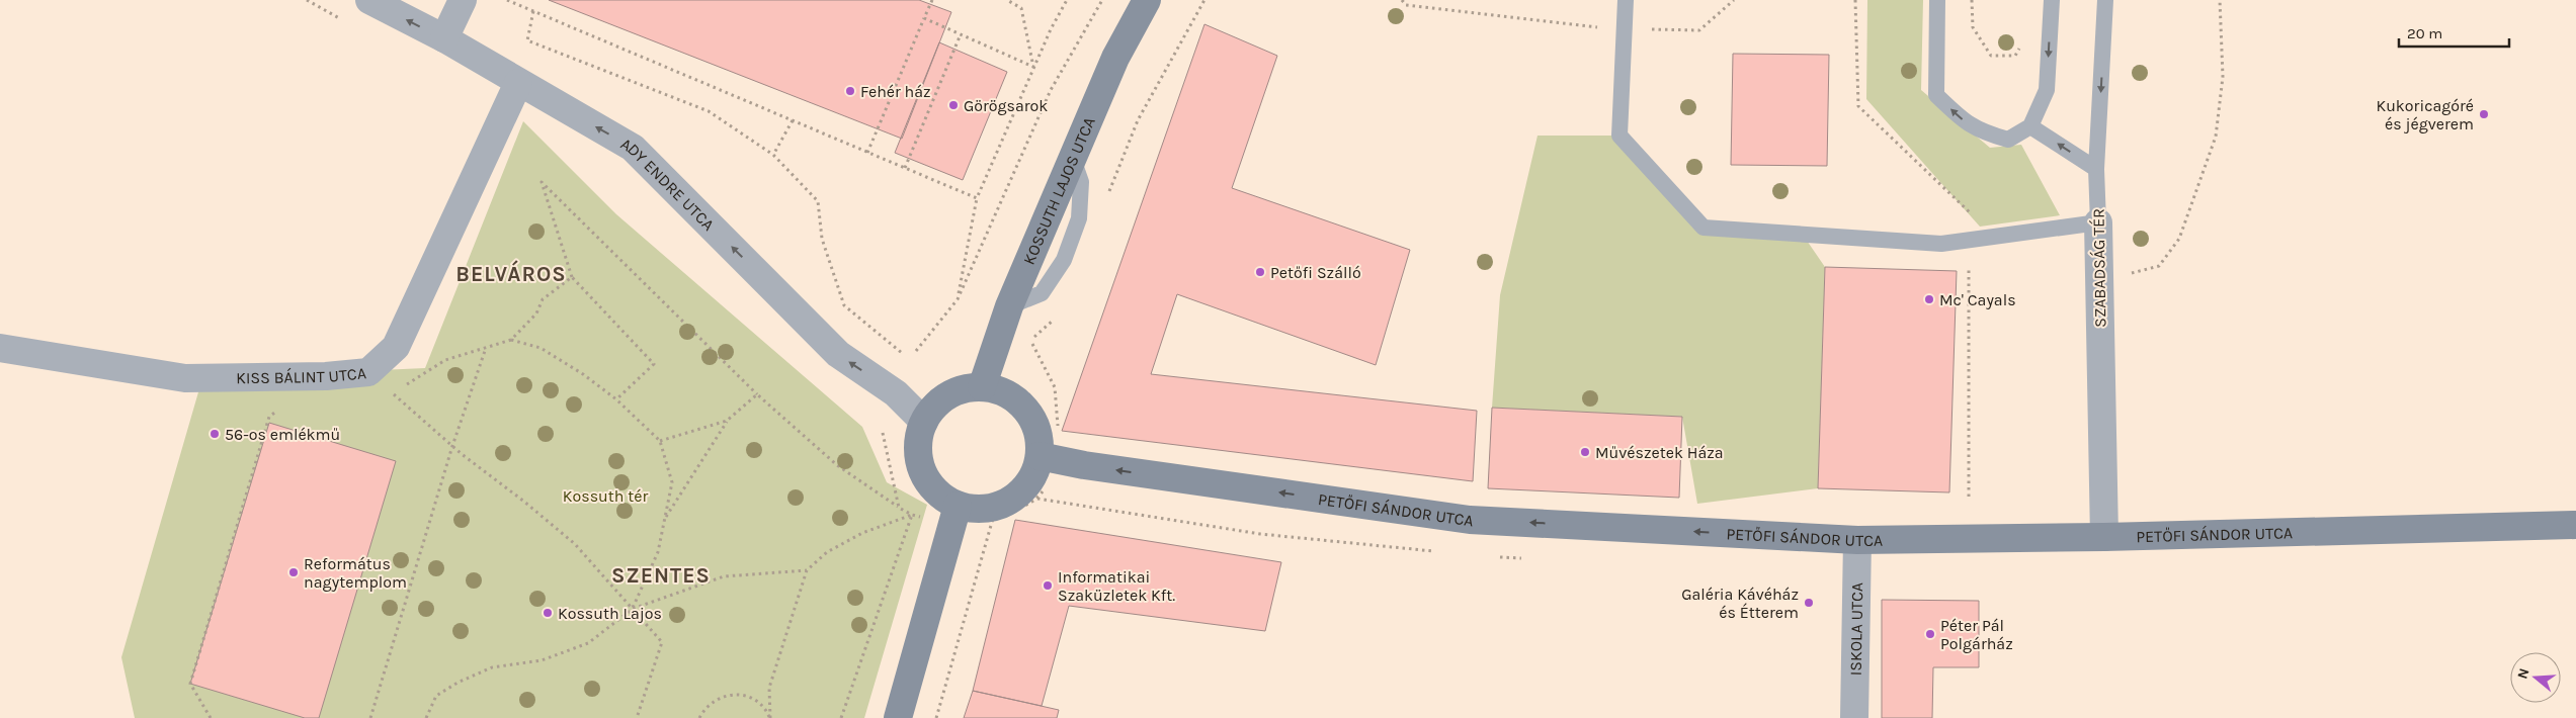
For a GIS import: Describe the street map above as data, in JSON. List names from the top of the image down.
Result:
{
  "streets": {
    "street": [
      "ADY ENDRE UTCA",
      "KOSSUTH LAJOS UTCA",
      "SZABADSÁG TÉR",
      "KISS BÁLINT UTCA",
      "PETŐFI SÁNDOR UTCA",
      "ISKOLA UTCA"
    ]
  },
  "crossings": [
    ["ADY ENDRE UTCA", "KOSSUTH LAJOS UTCA"],
    ["ADY ENDRE UTCA", "KISS BÁLINT UTCA"],
    ["ADY ENDRE UTCA", "PETŐFI SÁNDOR UTCA"],
    ["KOSSUTH LAJOS UTCA", "PETŐFI SÁNDOR UTCA"],
    ["SZABADSÁG TÉR", "PETŐFI SÁNDOR UTCA"],
    ["PETŐFI SÁNDOR UTCA", "ISKOLA UTCA"]
  ],
  "one_way": ["ADY ENDRE UTCA", "PETŐFI SÁNDOR UTCA"],
  "districts": ["BELVÁROS", "SZENTES"],
  "parks": ["Kossuth tér"],
  "places": [
    "Fehér ház",
    "Görögsarok",
    "Kukoricagóré és jégverem",
    "Petőfi Szálló",
    "Mc' Cayals",
    "56-os emlékmű",
    "Művészetek Háza",
    "Református nagytemplom",
    "Informatikai Szaküzletek Kft.",
    "Galéria Kávéház és Étterem",
    "Kossuth Lajos",
    "Péter Pál Polgárház"
  ],
  "scale_bar": "20 m",
  "north": "left"
}
